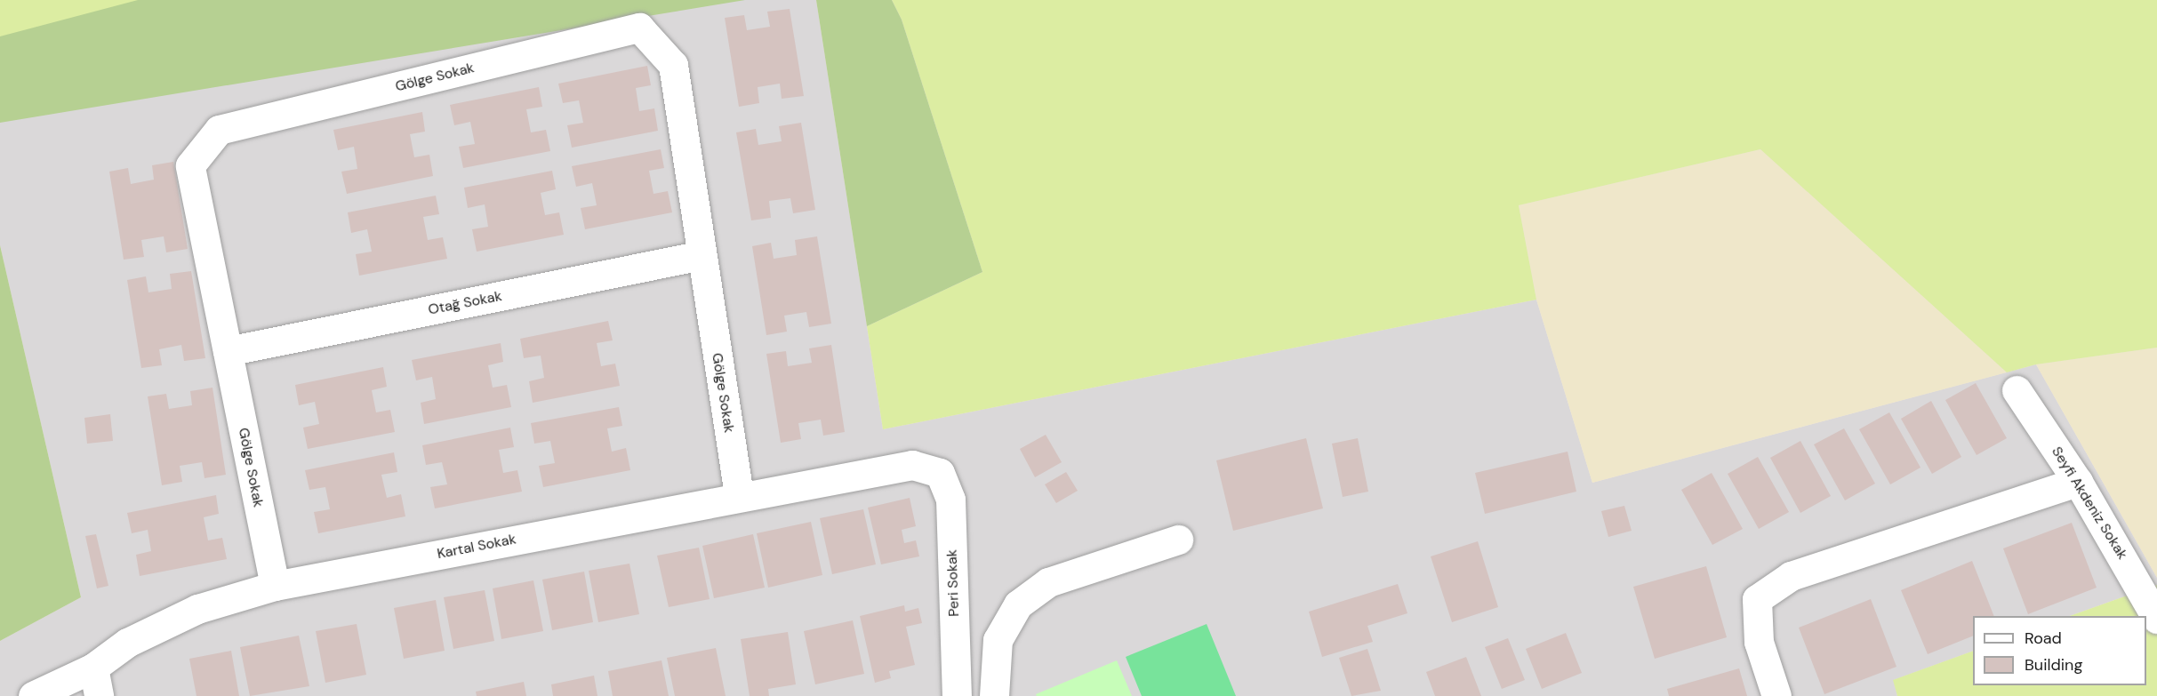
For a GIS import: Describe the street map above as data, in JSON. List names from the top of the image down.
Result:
{
  "streets": {
    "street": [
      "Gölge Sokak",
      "Otağ Sokak",
      "Seyfi Akdeniz Sokak",
      "Kartal Sokak",
      "Peri Sokak"
    ]
  },
  "crossings": [
    ["Gölge Sokak", "Otağ Sokak"],
    ["Gölge Sokak", "Kartal Sokak"],
    ["Kartal Sokak", "Peri Sokak"]
  ],
  "legend": ["Road", "Building"]
}
